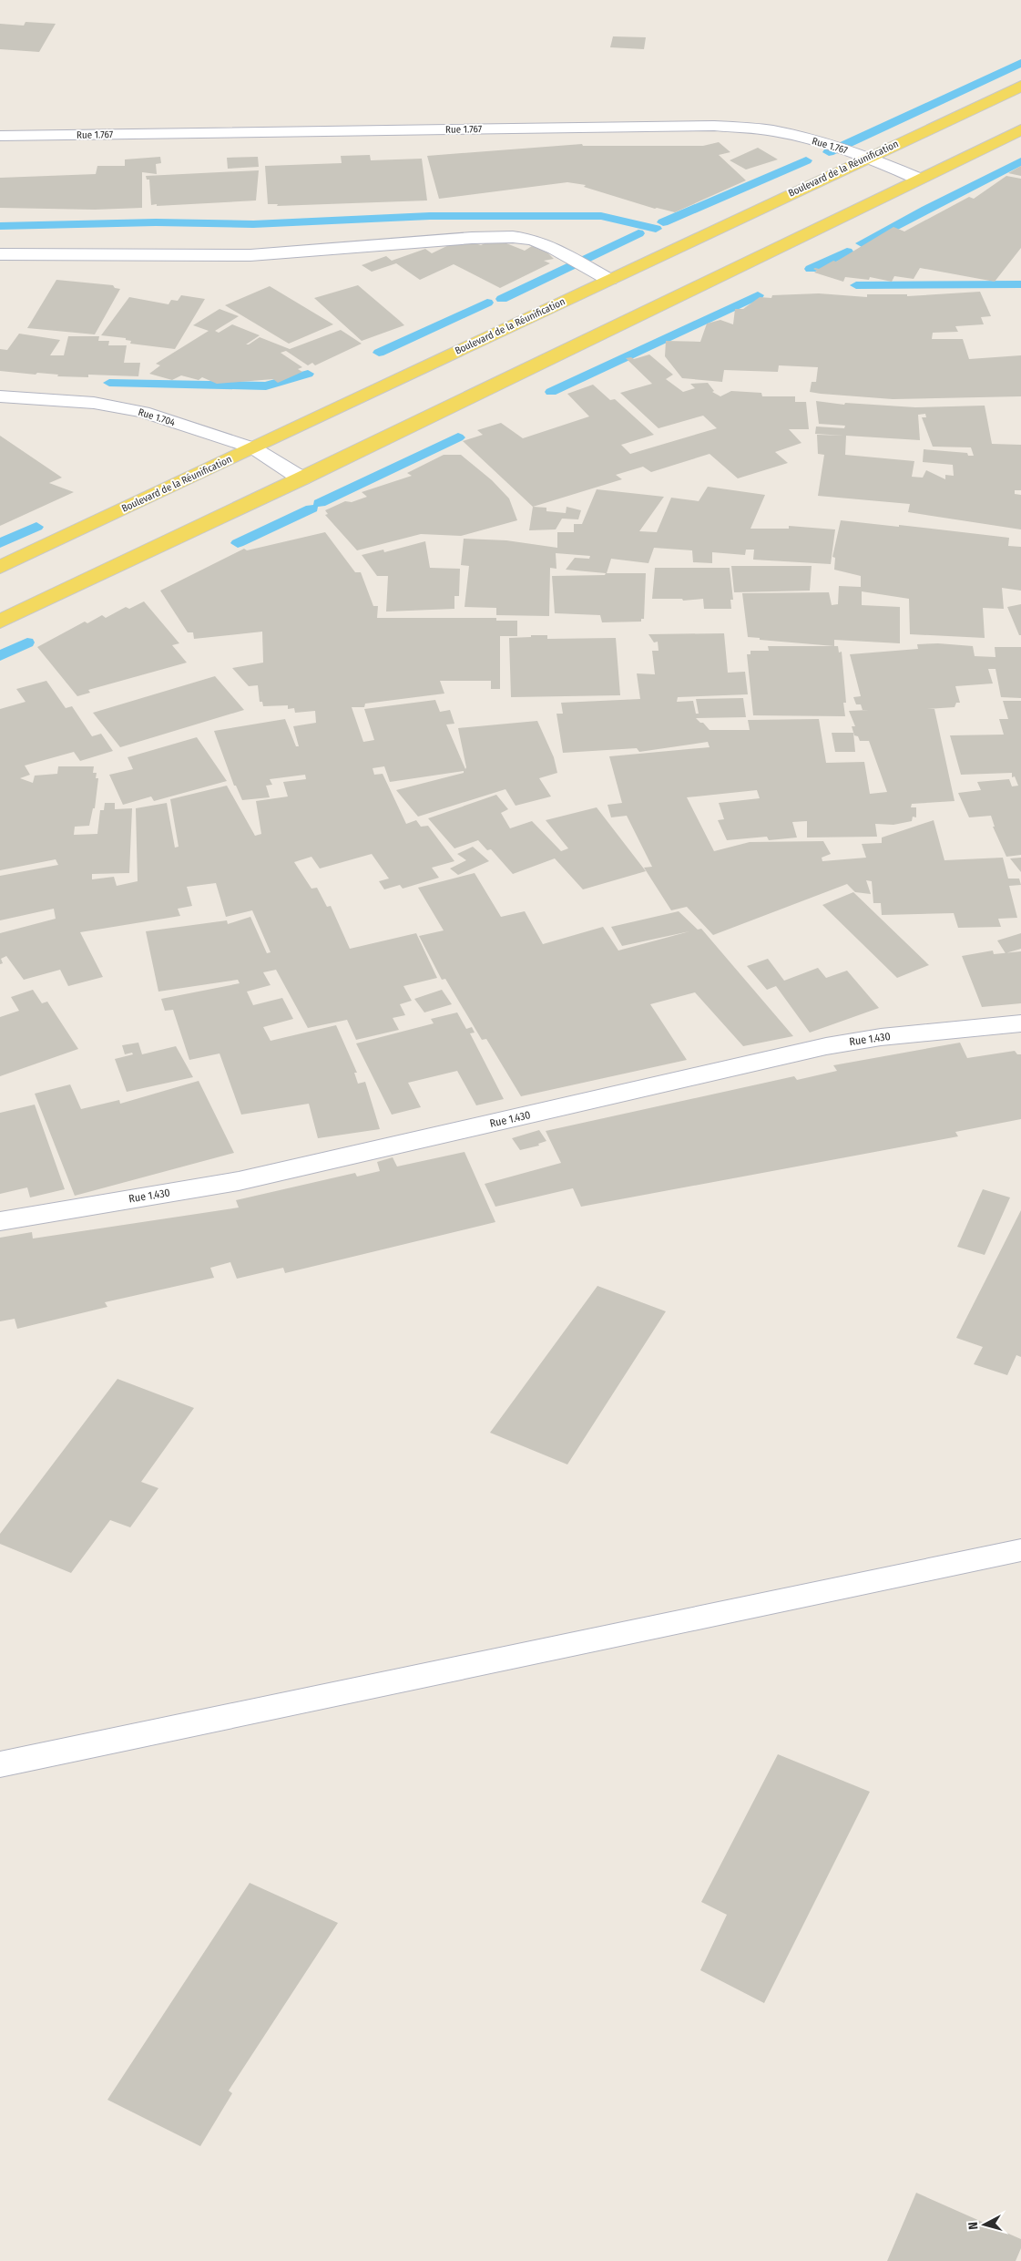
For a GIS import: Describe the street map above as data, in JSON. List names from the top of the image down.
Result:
{
  "streets": {
    "main road": ["Boulevard de la Réunification"],
    "street": ["Rue 1.767", "Rue 1.704", "Rue 1.430"]
  },
  "crossings": [
    ["Rue 1.767", "Boulevard de la Réunification"],
    ["Boulevard de la Réunification", "Rue 1.704"]
  ],
  "north": "left"
}
